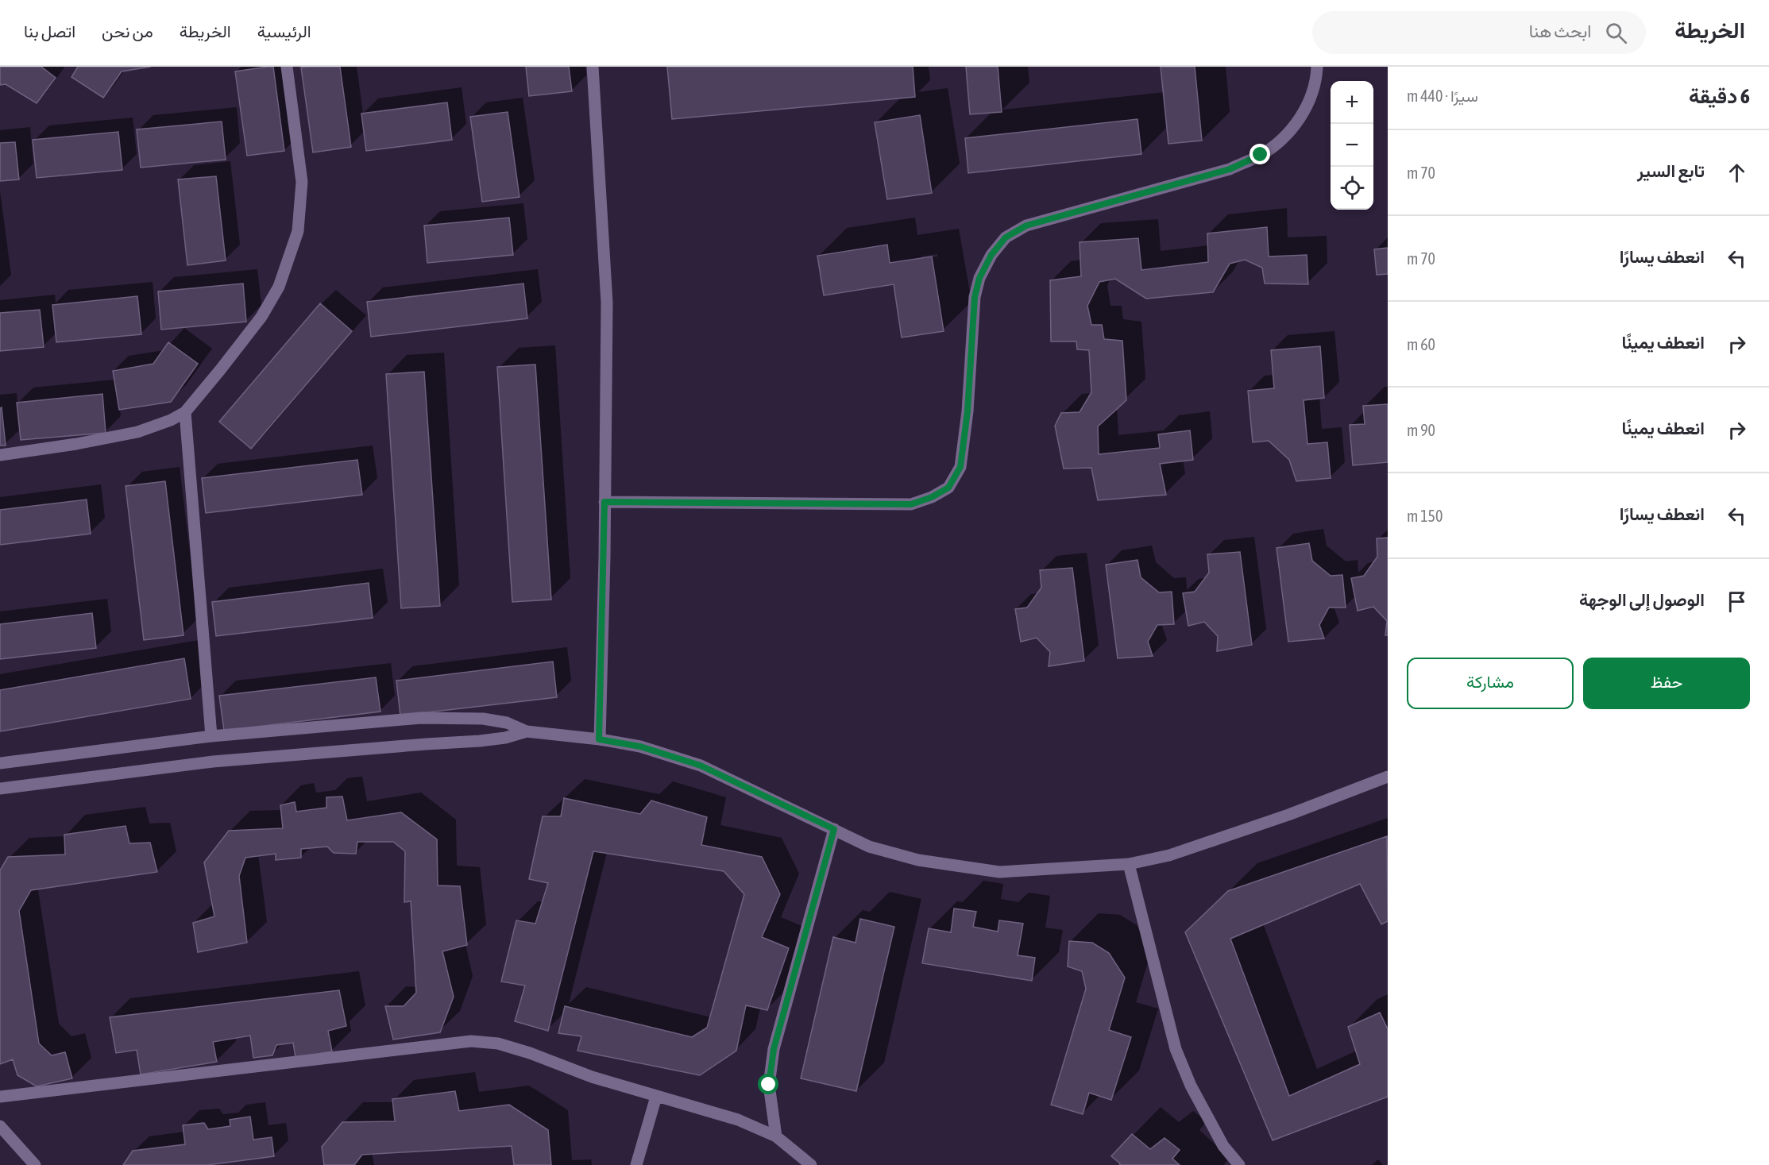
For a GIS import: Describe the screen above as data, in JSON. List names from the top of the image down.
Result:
{
  "page": {
    "header": "الخريطة",
    "search": "ابحث هنا",
    "nav": [
      "الرئيسية",
      "الخريطة",
      "من نحن",
      "اتصل بنا"
    ],
    "heading": ["6 دقيقة", "سيرًا · 440 m"],
    "map_buttons": ["+", "−"],
    "list": [
      ["تابع السير", "70 m"],
      ["انعطف يسارًا", "70 m"],
      ["انعطف يمينًا", "60 m"],
      ["انعطف يمينًا", "90 m"],
      ["انعطف يسارًا", "150 m"],
      "الوصول إلى الوجهة"
    ],
    "buttons": ["حفظ", "مشاركة"]
  }
}
